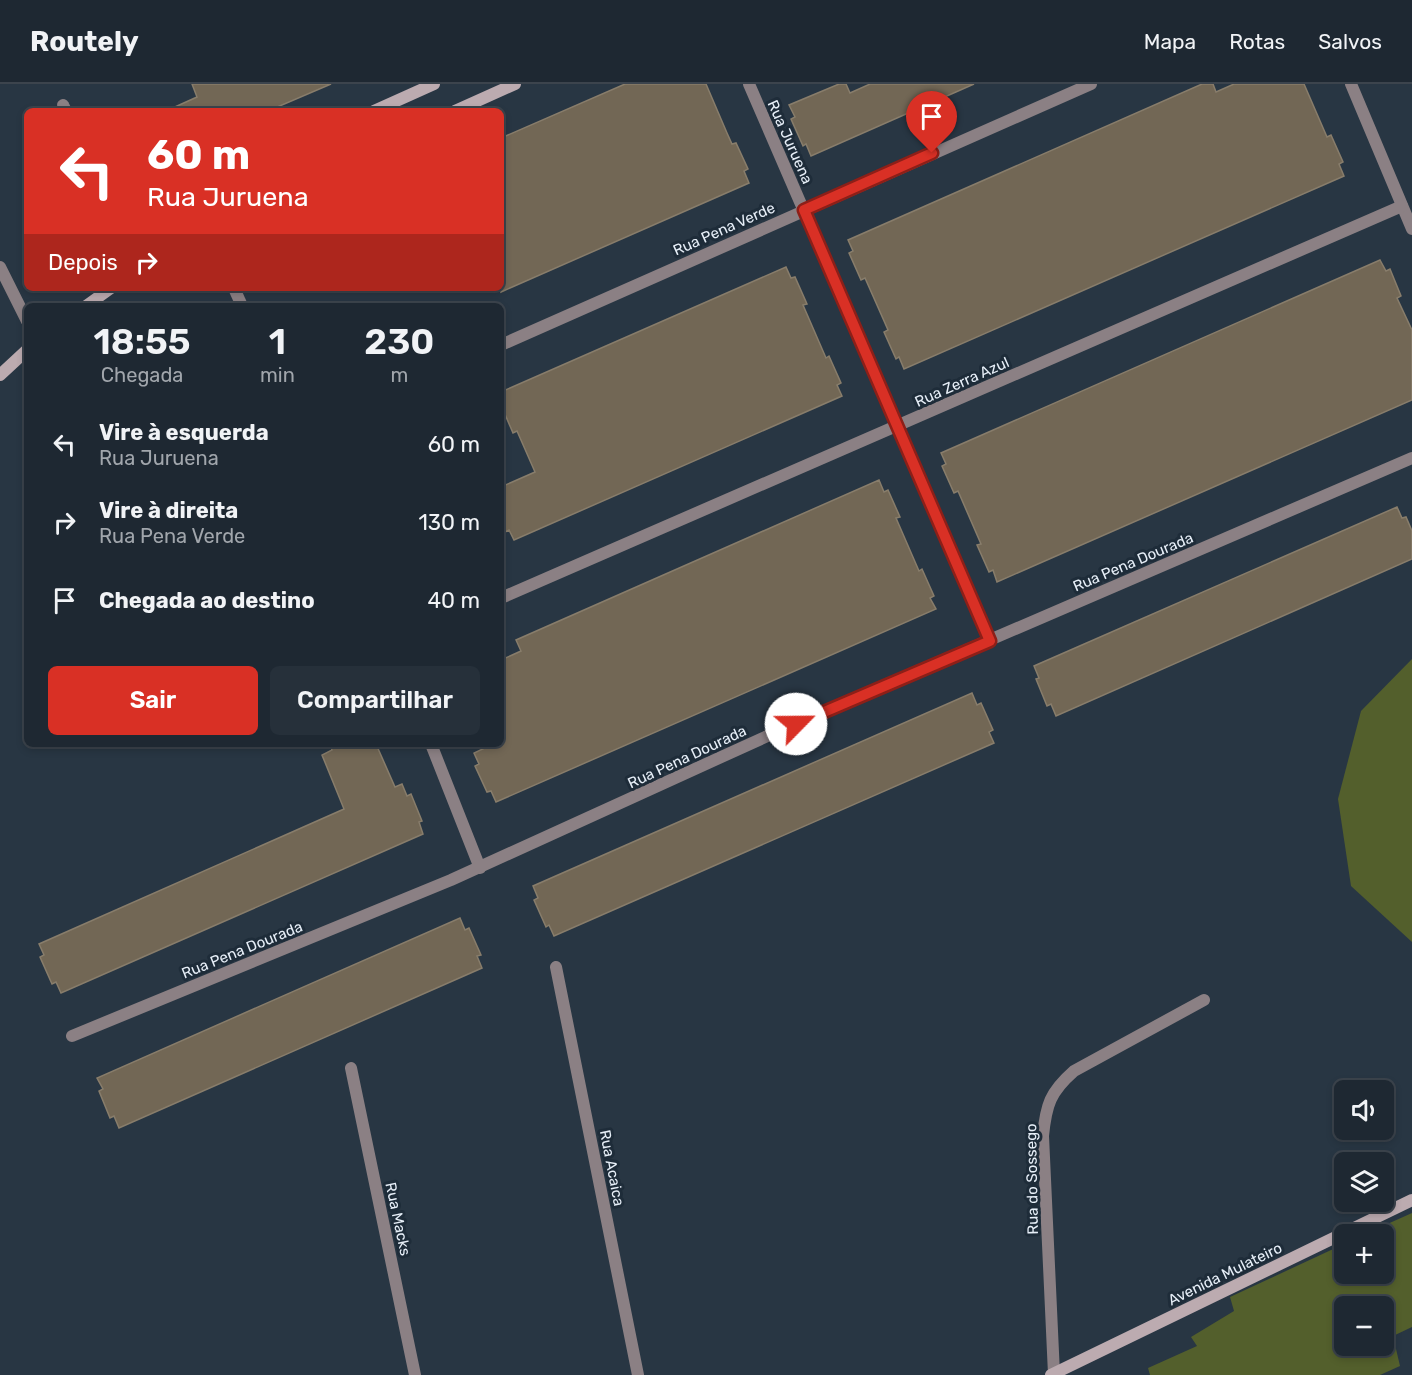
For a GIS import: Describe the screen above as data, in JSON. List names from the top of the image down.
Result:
{
  "streets": {
    "street": [
      "Rua Juruena",
      "Rua Pena Verde",
      "Rua Zerra Azul",
      "Rua Pena Dourada",
      "Rua Acaica",
      "Rua do Sossego",
      "Rua Macks",
      "Avenida Mulateiro"
    ]
  },
  "crossings": [
    ["Rua Juruena", "Rua Pena Verde"],
    ["Rua Juruena", "Rua Zerra Azul"],
    ["Rua Juruena", "Rua Pena Dourada"],
    ["Rua do Sossego", "Avenida Mulateiro"]
  ],
  "page": {
    "header": "Routely",
    "nav": ["Mapa", "Rotas", "Salvos"],
    "turn": ["60 m", "Rua Juruena"],
    "then": "Depois",
    "eta": [
      "18:55",
      "Chegada",
      "1",
      "min",
      "230",
      "m"
    ],
    "list": [
      {
        "name": "Vire à esquerda",
        "note": "Rua Juruena",
        "value": "60 m"
      },
      {
        "name": "Vire à direita",
        "note": "Rua Pena Verde",
        "value": "130 m"
      },
      {
        "name": "Chegada ao destino",
        "value": "40 m"
      }
    ],
    "buttons": ["Sair", "Compartilhar"],
    "map_buttons": ["+", "−"]
  }
}
